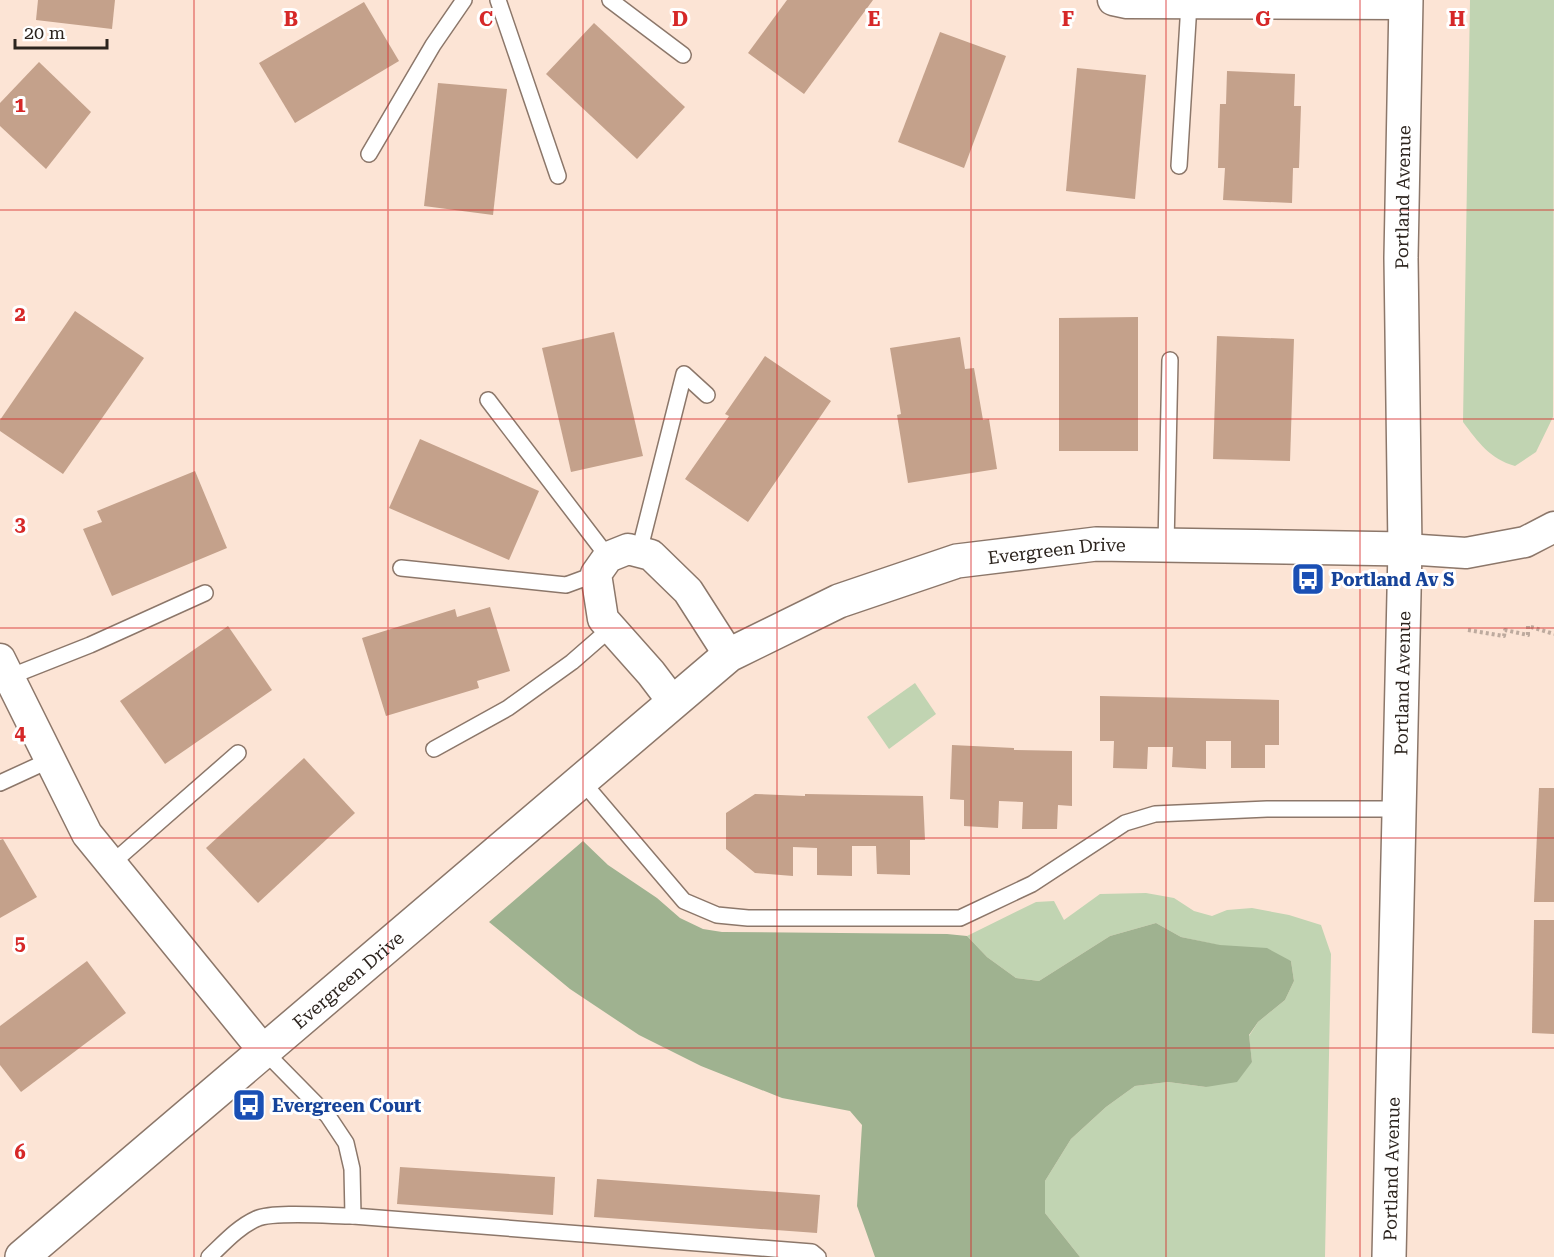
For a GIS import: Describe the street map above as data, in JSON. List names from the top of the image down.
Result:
{
  "streets": {
    "street": ["Portland Avenue", "Evergreen Drive"]
  },
  "crossings": [
    ["Portland Avenue", "Evergreen Drive"]
  ],
  "places": {
    "bus stop": ["Portland Av S", "Evergreen Court"]
  },
  "scale_bar": "20 m",
  "grid": {
    "columns": [
      "B",
      "C",
      "D",
      "E",
      "F",
      "G",
      "H"
    ],
    "rows": [
      "1",
      "2",
      "3",
      "4",
      "5",
      "6"
    ]
  }
}
